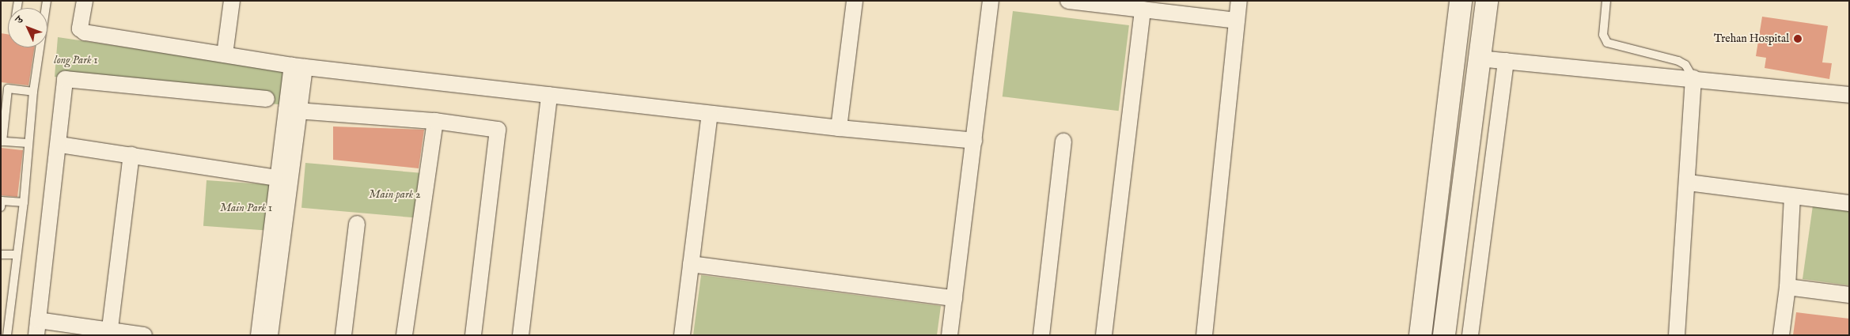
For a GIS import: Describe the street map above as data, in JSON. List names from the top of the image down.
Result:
{
  "parks": ["long Park 1", "Main park 2", "Main Park 1"],
  "places": ["Trehan Hospital"],
  "north": "top left"
}
